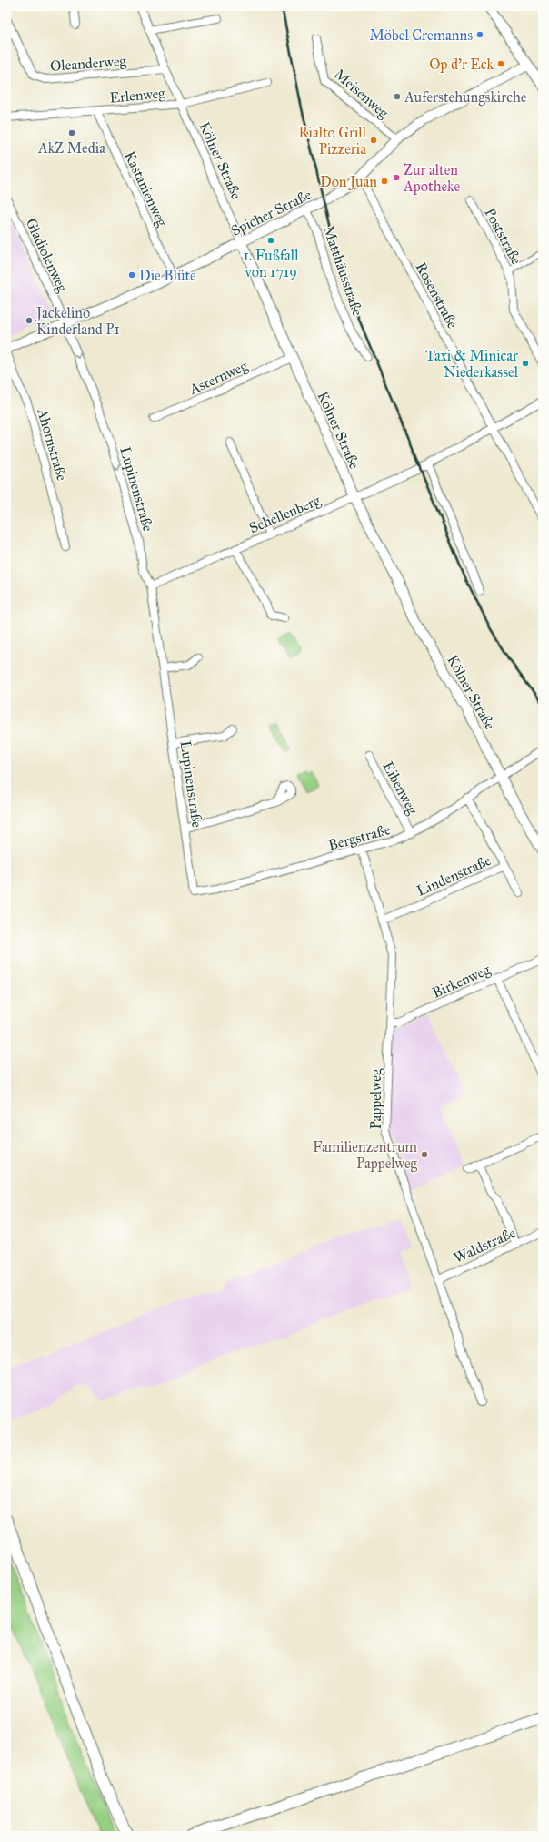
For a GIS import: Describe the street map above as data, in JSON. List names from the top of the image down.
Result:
{
  "streets": {
    "street": [
      "Oleanderweg",
      "Meisenweg",
      "Erlenweg",
      "Kölner Straße",
      "Kastanienweg",
      "Spicher Straße",
      "Poststraße",
      "Gladiolenweg",
      "Matthäusstraße",
      "Rosenstraße",
      "Asternweg",
      "Ahornstraße",
      "Lupinenstraße",
      "Schellenberg",
      "Eibenweg",
      "Bergstraße",
      "Lindenstraße",
      "Birkenweg",
      "Pappelweg",
      "Waldstraße"
    ]
  },
  "crossings": [
    ["Oleanderweg", "Kölner Straße"],
    ["Meisenweg", "Spicher Straße"],
    ["Erlenweg", "Kölner Straße"],
    ["Erlenweg", "Kastanienweg"],
    ["Kölner Straße", "Spicher Straße"],
    ["Kölner Straße", "Asternweg"],
    ["Kölner Straße", "Schellenberg"],
    ["Kölner Straße", "Bergstraße"],
    ["Kastanienweg", "Spicher Straße"],
    ["Spicher Straße", "Gladiolenweg"],
    ["Spicher Straße", "Matthäusstraße"],
    ["Spicher Straße", "Rosenstraße"],
    ["Spicher Straße", "Ahornstraße"],
    ["Spicher Straße", "Lupinenstraße"],
    ["Gladiolenweg", "Lupinenstraße"],
    ["Rosenstraße", "Schellenberg"],
    ["Lupinenstraße", "Schellenberg"],
    ["Lupinenstraße", "Bergstraße"],
    ["Eibenweg", "Bergstraße"],
    ["Bergstraße", "Lindenstraße"],
    ["Bergstraße", "Pappelweg"],
    ["Lindenstraße", "Pappelweg"],
    ["Birkenweg", "Pappelweg"],
    ["Pappelweg", "Waldstraße"]
  ],
  "one_way": ["Lupinenstraße"],
  "places": [
    "Möbel Cremanns",
    "Op d'r Eck",
    "Auferstehungskirche",
    "AkZ Media",
    "Rialto Grill Pizzeria",
    "Zur alten Apotheke",
    "Don Juan",
    "1. Fußfall von 1719",
    "Die Blüte",
    "Jackelino Kinderland P1",
    "Taxi & Minicar Niederkassel",
    "Familienzentrum Pappelweg"
  ]
}
